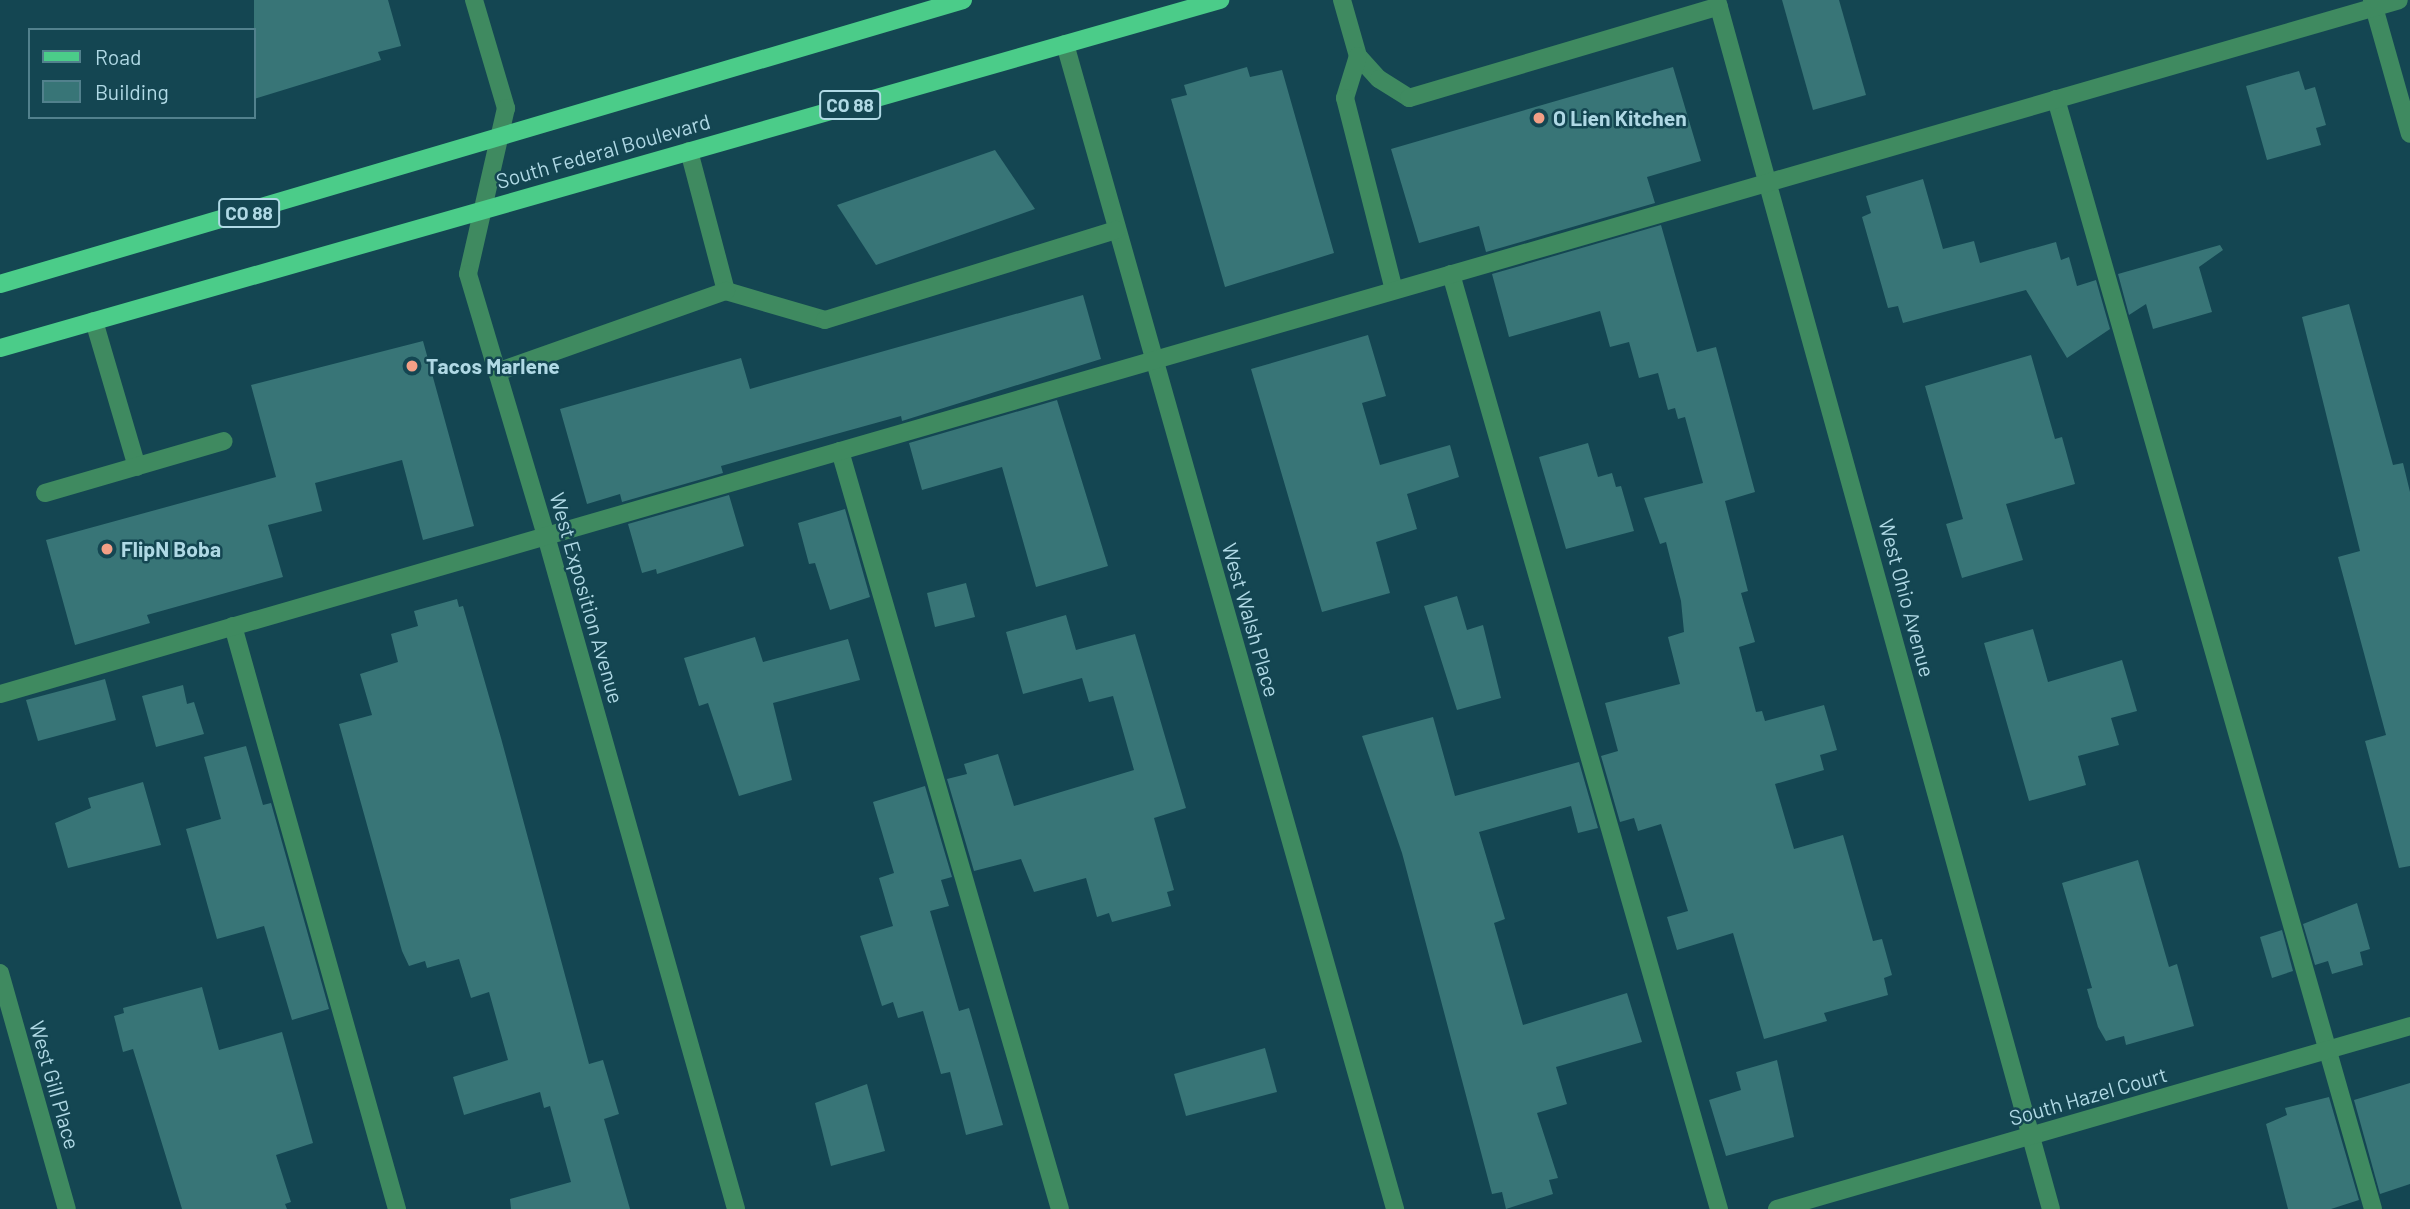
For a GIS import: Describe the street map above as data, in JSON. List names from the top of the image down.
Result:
{
  "streets": {
    "main road": ["CO 88", "South Federal Boulevard"],
    "street": [
      "West Exposition Avenue",
      "West Ohio Avenue",
      "West Walsh Place",
      "West Gill Place",
      "South Hazel Court"
    ]
  },
  "crossings": [
    ["South Federal Boulevard", "West Exposition Avenue"],
    ["South Federal Boulevard", "West Walsh Place"],
    ["West Ohio Avenue", "South Hazel Court"]
  ],
  "places": ["O Lien Kitchen", "Tacos Marlene", "FlipN Boba"],
  "legend": ["Road", "Building"]
}
